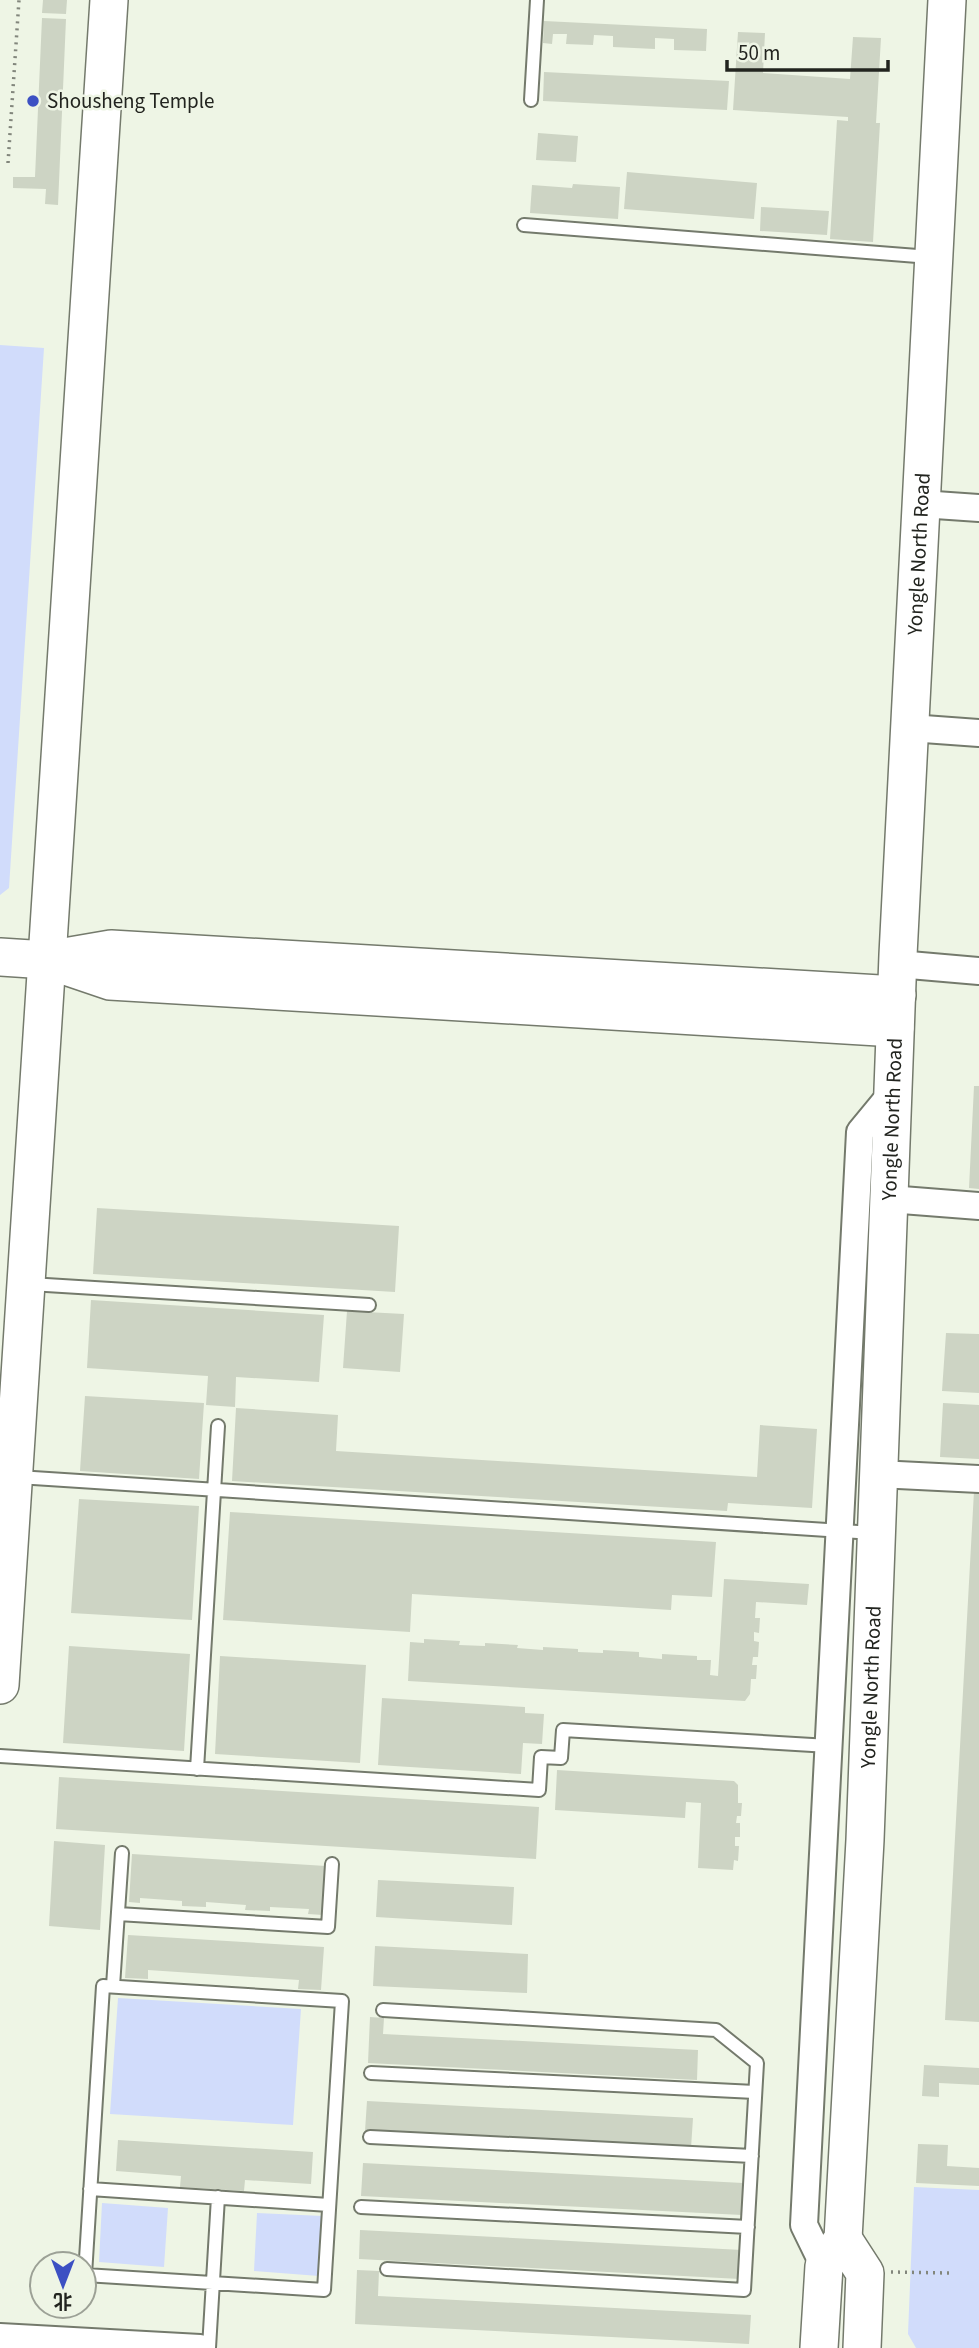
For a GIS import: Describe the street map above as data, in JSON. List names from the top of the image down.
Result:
{
  "streets": {
    "street": ["Yongle North Road"]
  },
  "places": ["Shousheng Temple"],
  "scale_bar": "50 m",
  "north": "bottom"
}
